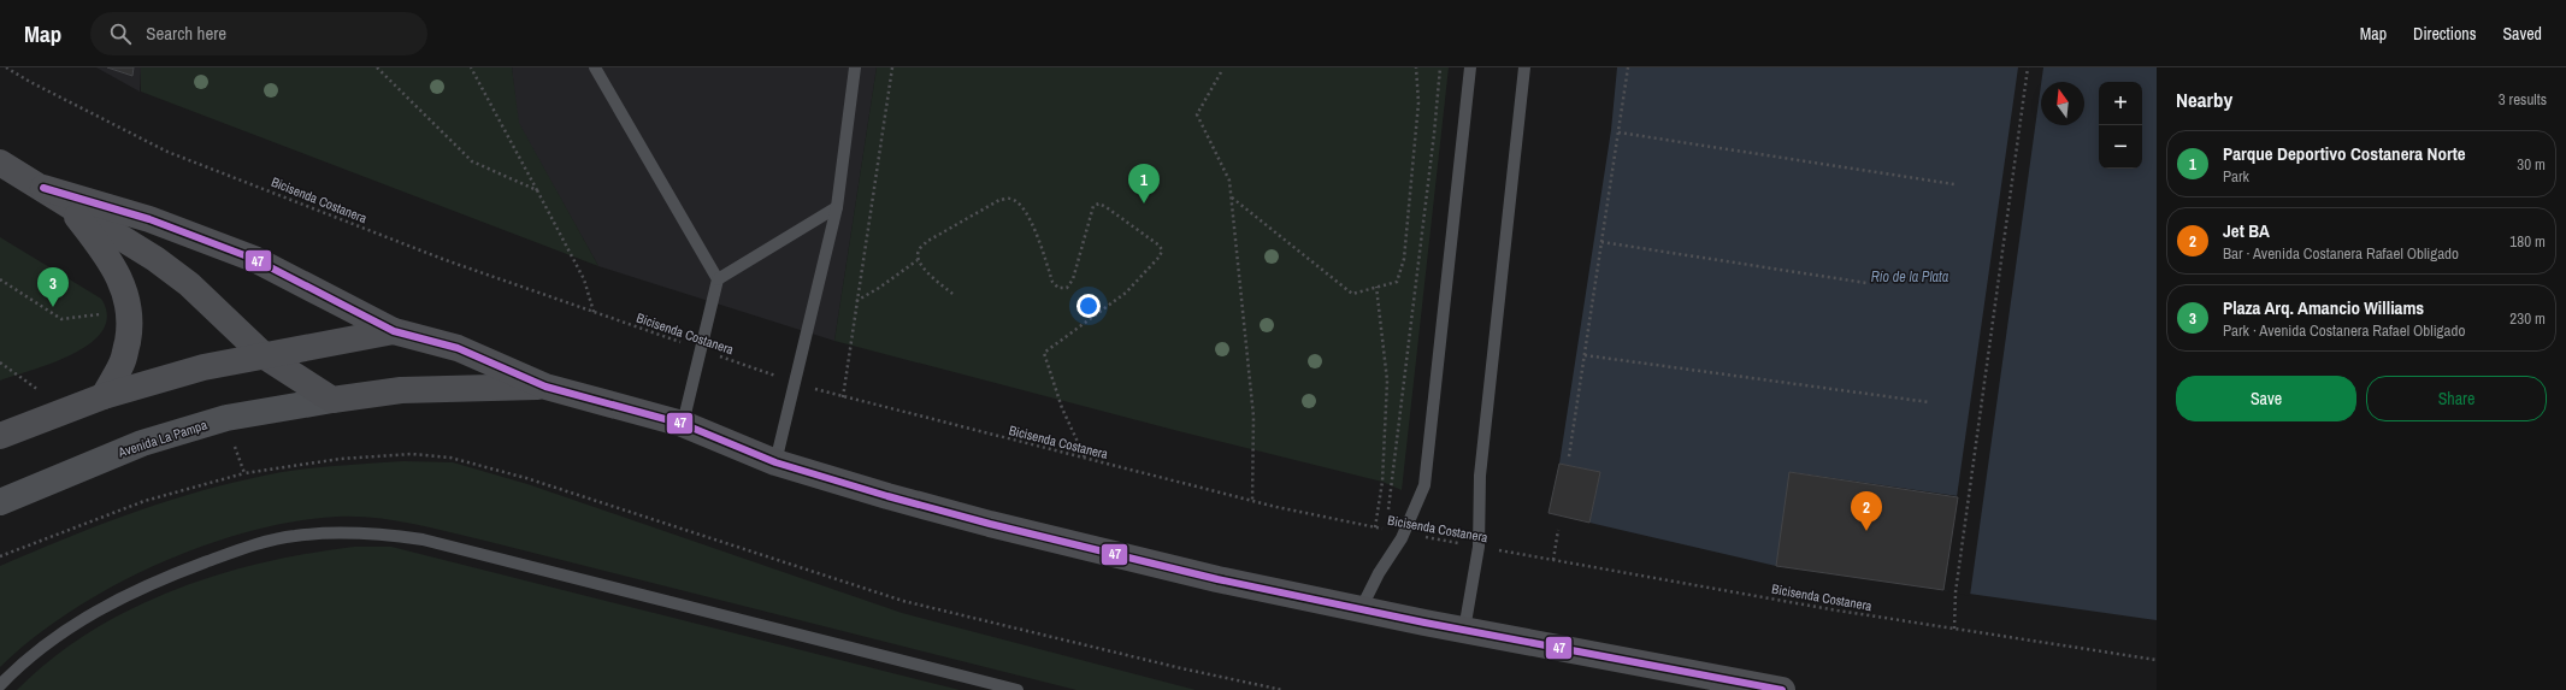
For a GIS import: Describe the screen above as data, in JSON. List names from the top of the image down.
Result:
{
  "streets": {
    "street": ["Avenida La Pampa"],
    "path": ["Bicisenda Costanera"]
  },
  "water": ["Río de la Plata"],
  "lines": ["transit line 47"],
  "north": "top",
  "page": {
    "header": "Map",
    "search": "Search here",
    "nav": ["Map", "Directions", "Saved"],
    "heading": ["Nearby", "3 results"],
    "map_buttons": ["+", "−"],
    "list": [
      {
        "mark": "1",
        "name": "Parque Deportivo Costanera Norte",
        "note": "Park",
        "value": "30 m"
      },
      {
        "mark": "2",
        "name": "Jet BA",
        "note": "Bar · Avenida Costanera Rafael Obligado",
        "value": "180 m"
      },
      {
        "mark": "3",
        "name": "Plaza Arq. Amancio Williams",
        "note": "Park · Avenida Costanera Rafael Obligado",
        "value": "230 m"
      }
    ],
    "pins": ["1", "3", "2"],
    "buttons": ["Save", "Share"]
  }
}
